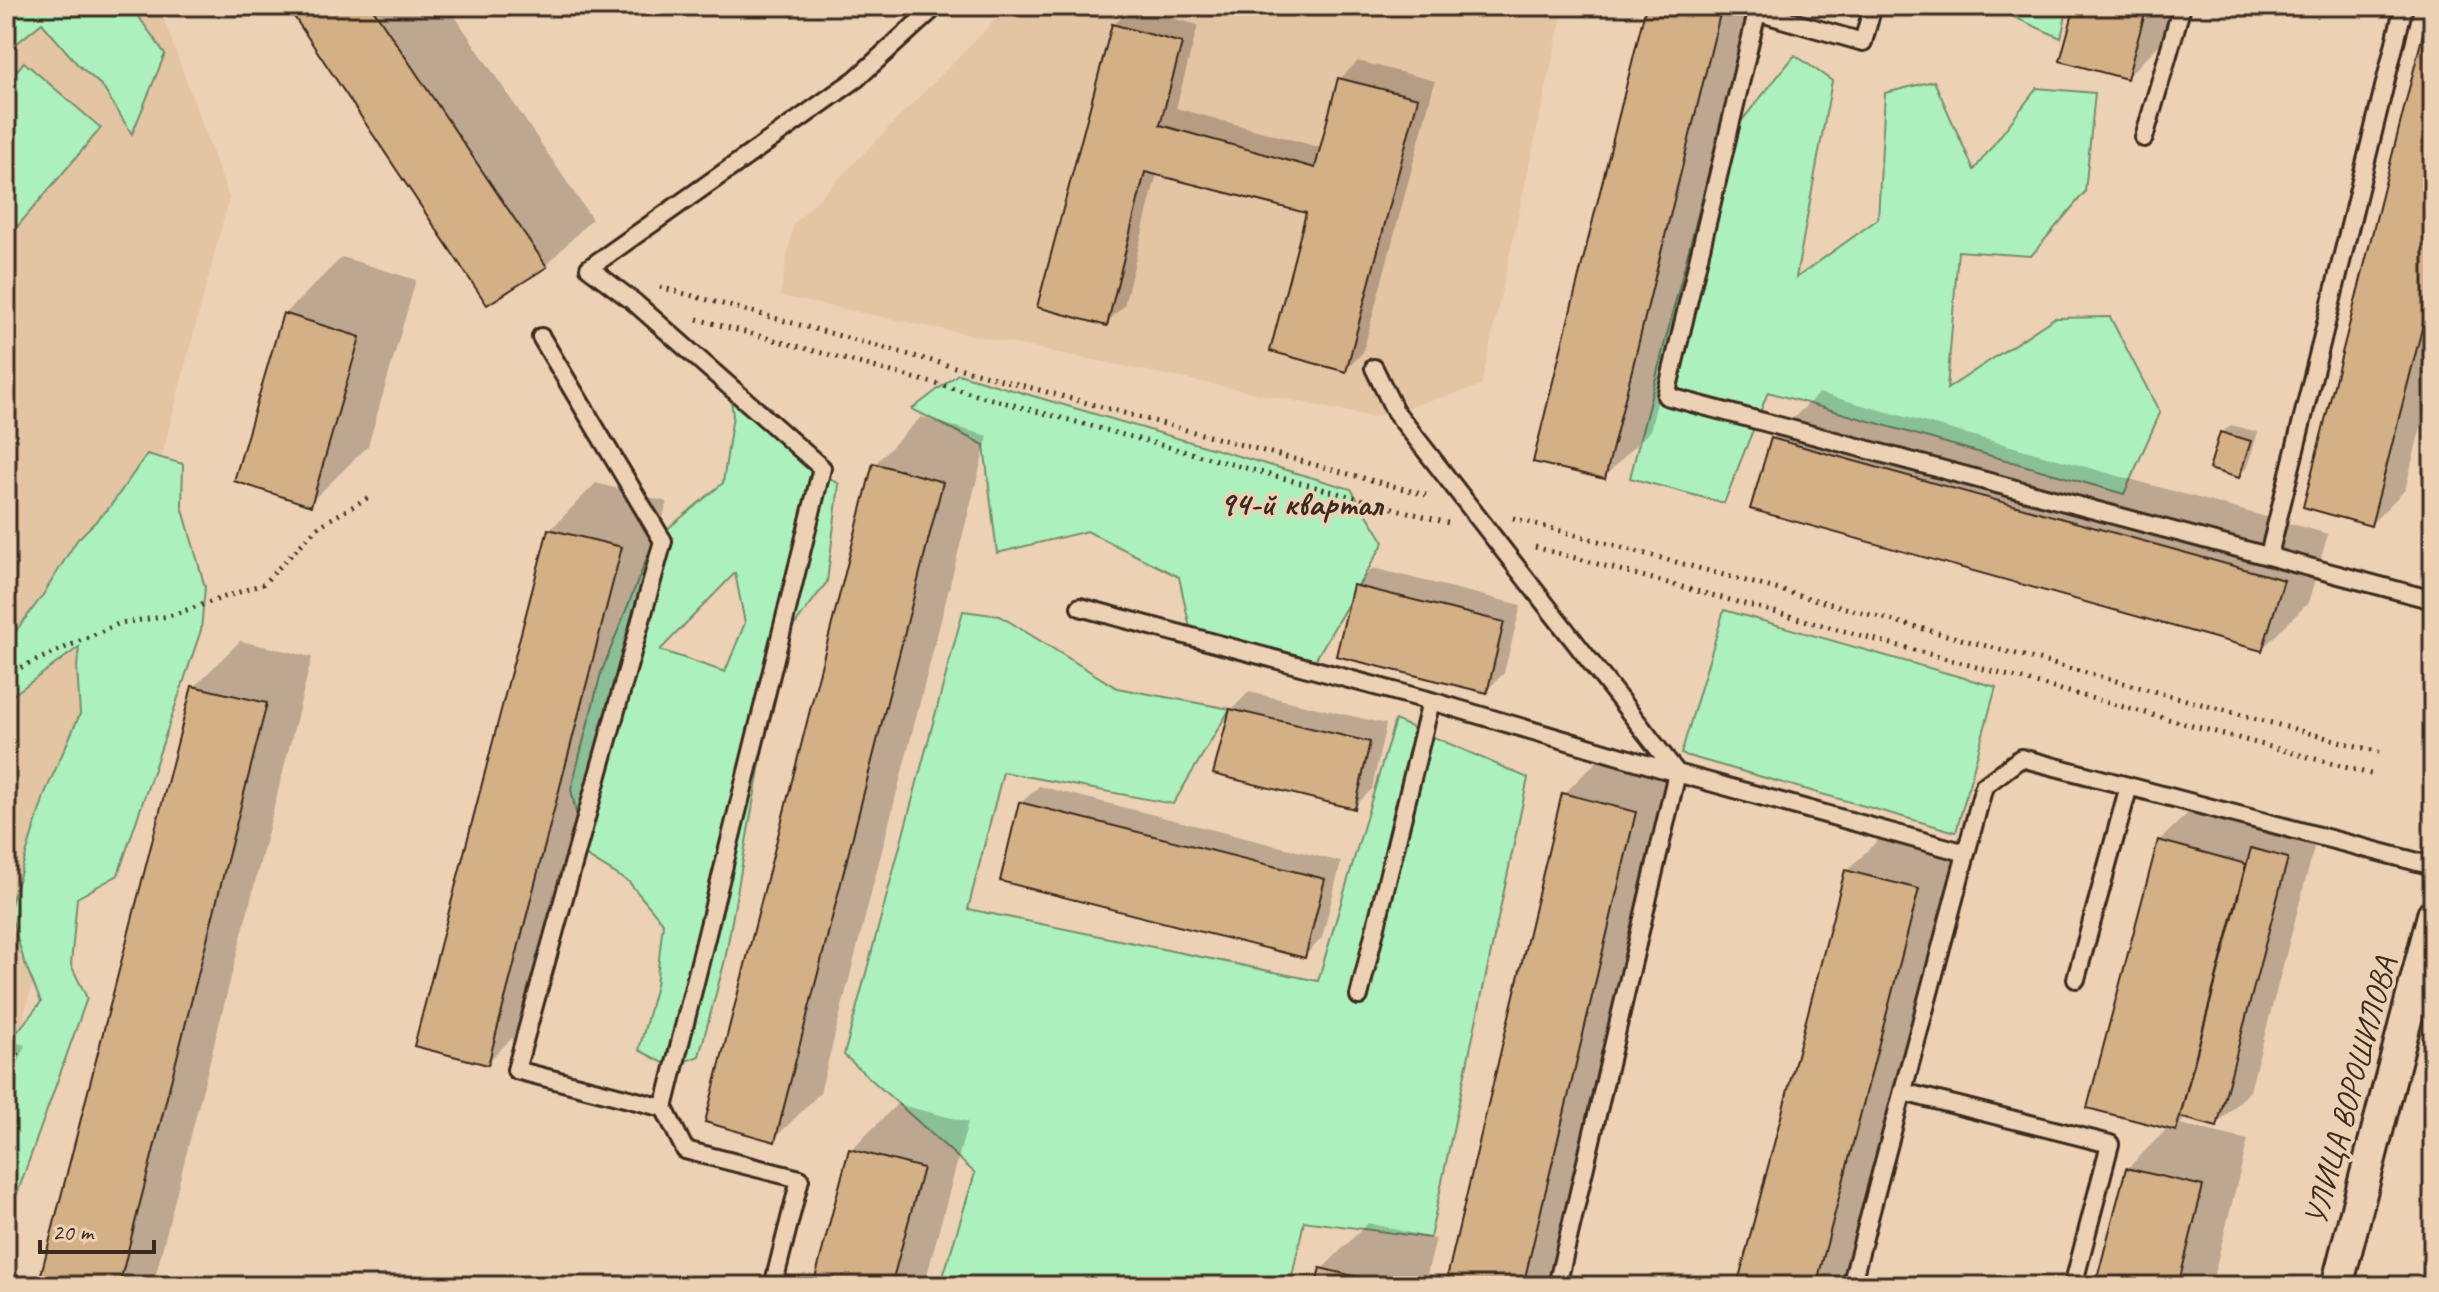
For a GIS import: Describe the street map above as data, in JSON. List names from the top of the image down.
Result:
{
  "streets": {
    "street": ["УЛИЦА ВОРОШИЛОВА"]
  },
  "districts": ["94-й квартал"],
  "scale_bar": "20 m"
}
